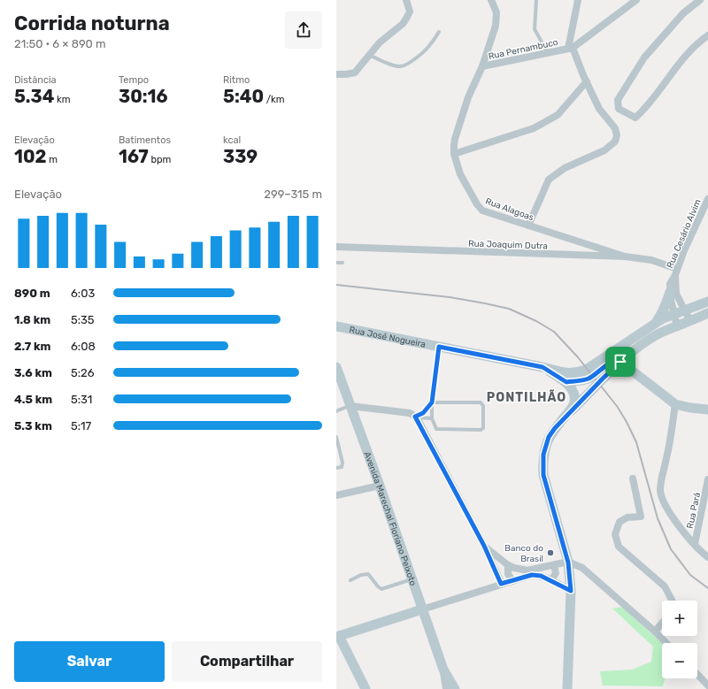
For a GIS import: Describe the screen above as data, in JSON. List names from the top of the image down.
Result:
{
  "streets": {
    "main road": ["Rua José Nogueira", "Avenida Marechal Floriano Peixoto"],
    "street": [
      "Rua Pernambuco",
      "Rua Alagoas",
      "Rua Cesário Alvim",
      "Rua Joaquim Dutra",
      "Rua Pará"
    ]
  },
  "crossings": [
    ["Rua Pernambuco", "Rua Alagoas"],
    ["Rua Alagoas", "Rua Joaquim Dutra"],
    ["Rua Cesário Alvim", "Rua Joaquim Dutra"]
  ],
  "districts": ["PONTILHÃO"],
  "places": ["Banco do Brasil"],
  "page": {
    "heading": ["Corrida noturna", "21:50 · 6 × 890 m"],
    "stats": [
      ["Distância", "5.34 km"],
      ["Tempo", "30:16"],
      ["Ritmo", "5:40 /km"],
      ["Elevação", "102 m"],
      ["Batimentos", "167 bpm"],
      ["kcal", "339"]
    ],
    "chart": ["Elevação", "299–315 m"],
    "list": [
      {
        "name": "890 m",
        "note": "6:03"
      },
      {
        "name": "1.8 km",
        "note": "5:35"
      },
      {
        "name": "2.7 km",
        "note": "6:08"
      },
      {
        "name": "3.6 km",
        "note": "5:26"
      },
      {
        "name": "4.5 km",
        "note": "5:31"
      },
      {
        "name": "5.3 km",
        "note": "5:17"
      }
    ],
    "map_buttons": ["+", "−"],
    "buttons": ["Salvar", "Compartilhar"]
  }
}
